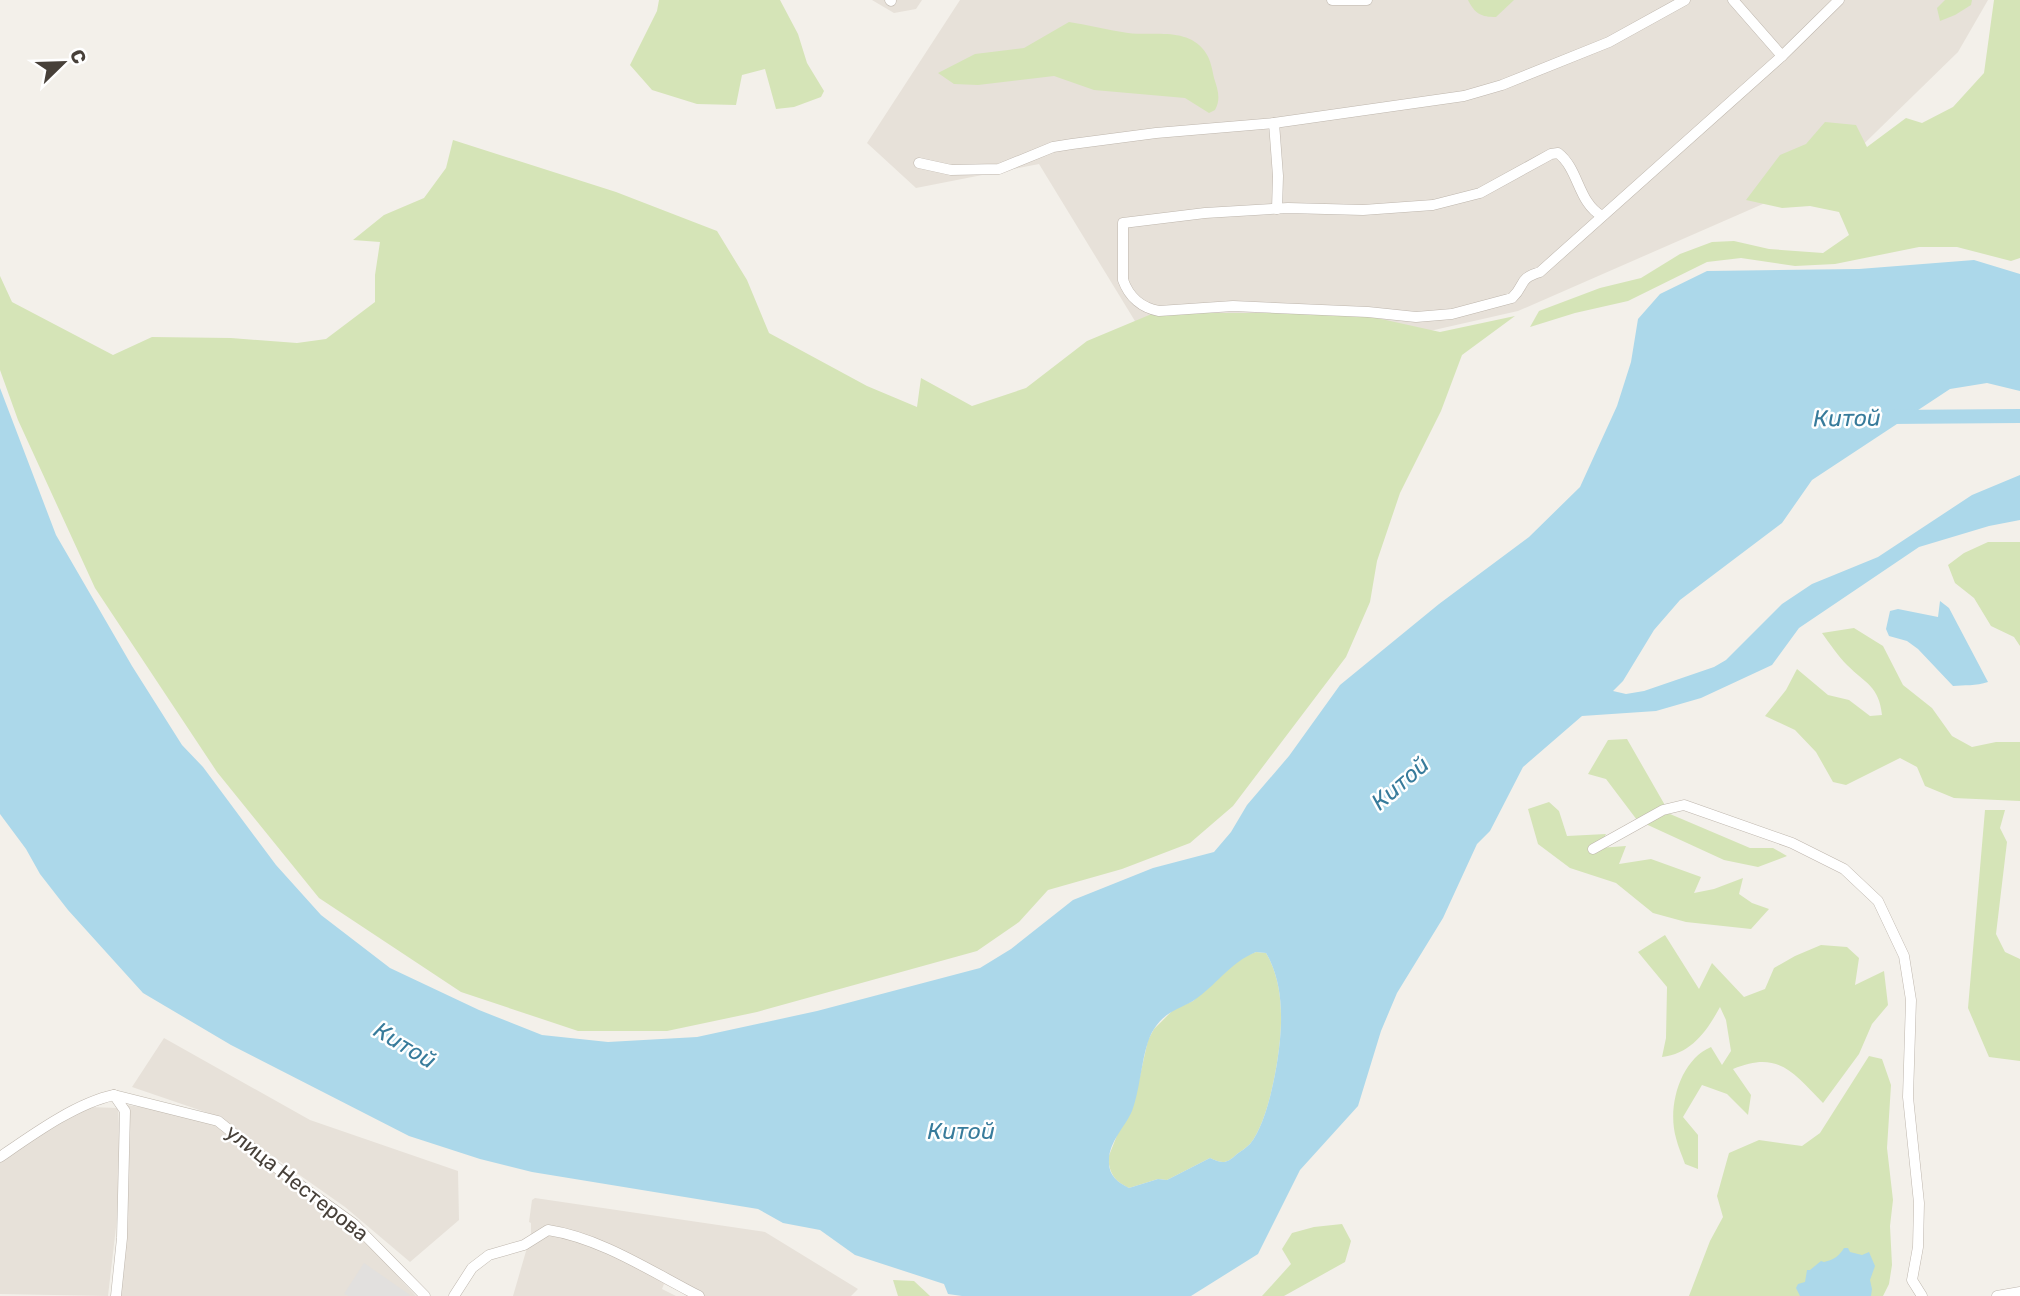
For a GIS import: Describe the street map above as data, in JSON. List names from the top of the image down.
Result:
{
  "streets": {
    "street": ["улица Нестерова"]
  },
  "water": ["Китой"],
  "north": "top right"
}
